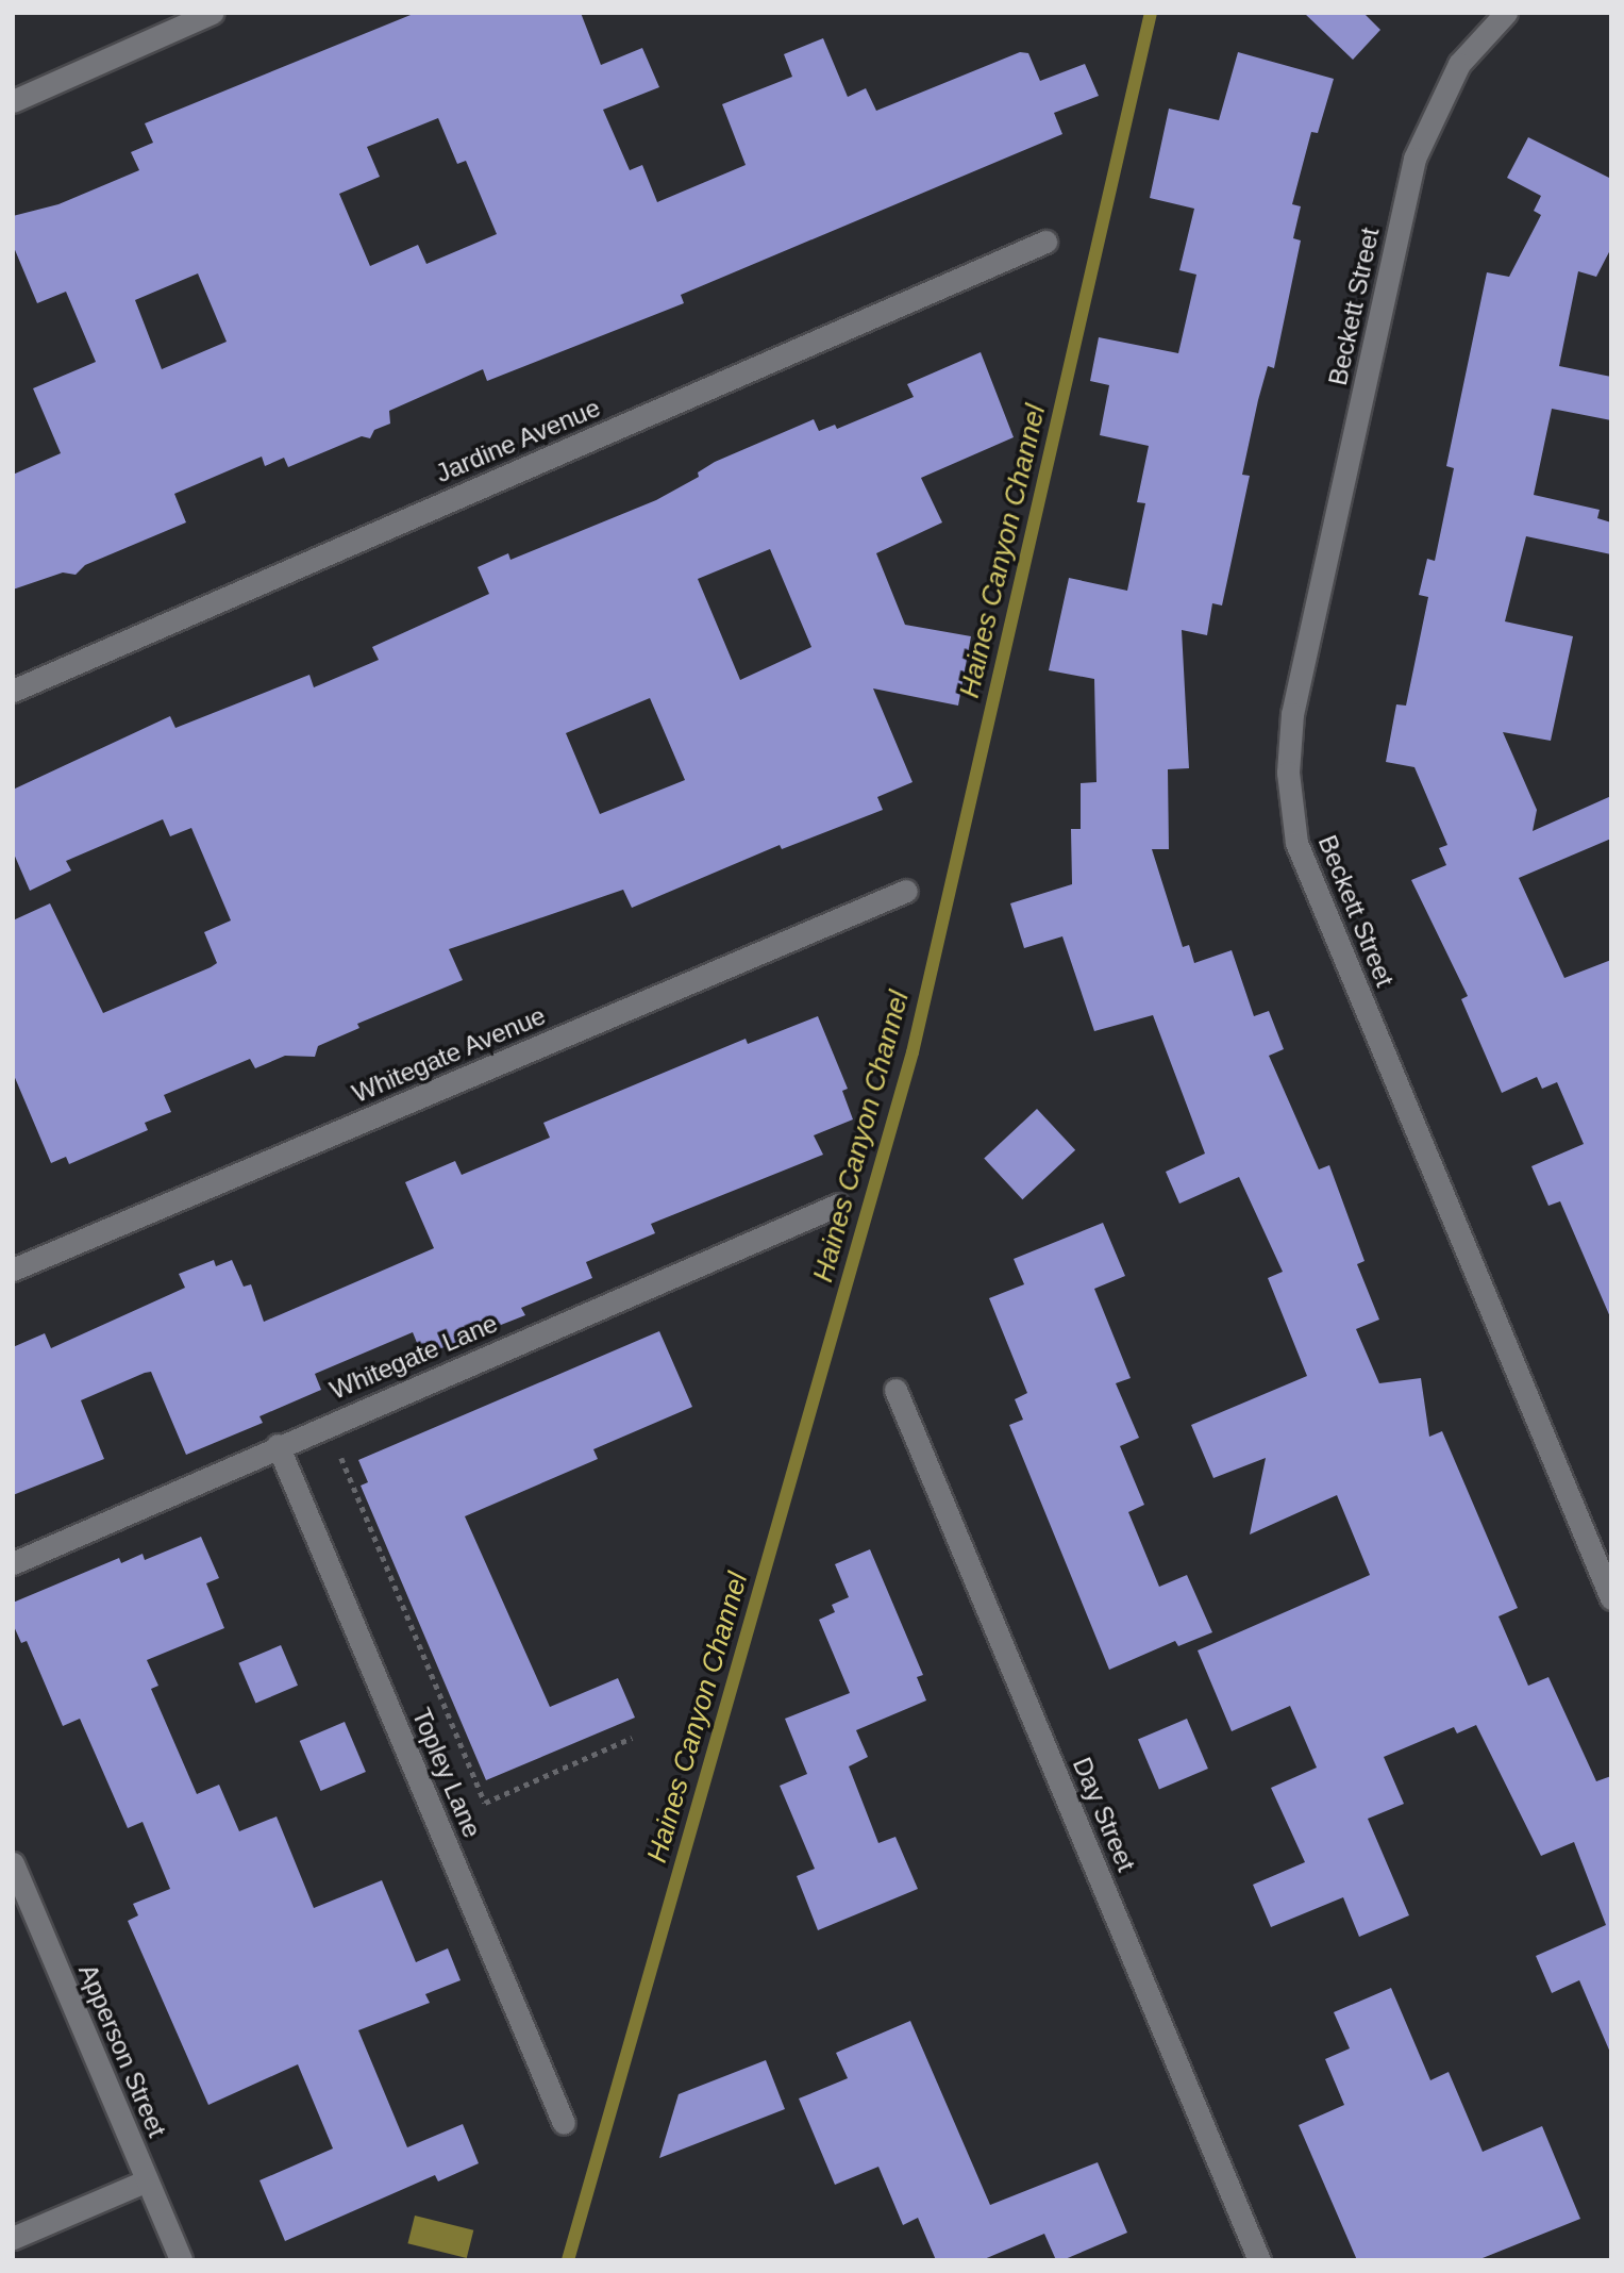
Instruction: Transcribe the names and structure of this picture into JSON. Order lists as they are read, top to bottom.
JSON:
{
  "streets": {
    "street": [
      "Beckett Street",
      "Jardine Avenue",
      "Whitegate Avenue",
      "Whitegate Lane",
      "Topley Lane",
      "Day Street",
      "Apperson Street"
    ]
  },
  "crossings": [
    ["Whitegate Lane", "Topley Lane"]
  ],
  "water": ["Haines Canyon Channel"]
}
